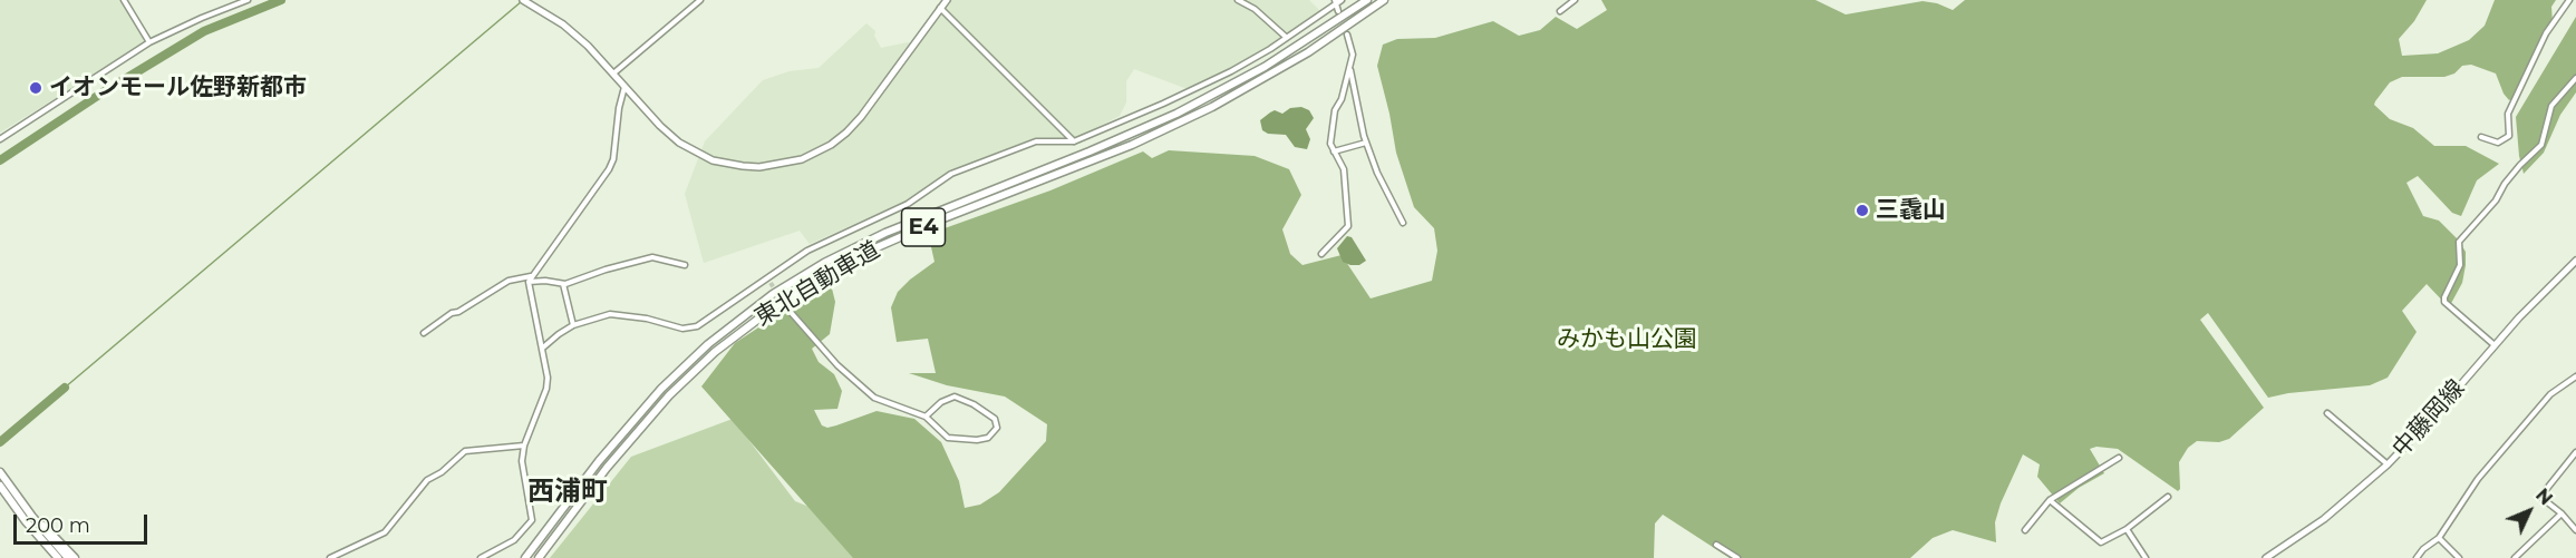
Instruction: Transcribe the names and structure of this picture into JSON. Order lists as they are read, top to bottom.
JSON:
{
  "streets": {
    "highway": ["E4", "東北自動車道"],
    "main road": ["中藤岡線"]
  },
  "districts": ["西浦町"],
  "parks": ["みかも山公園"],
  "places": ["イオンモール佐野新都市", "三毳山"],
  "scale_bar": "200 m",
  "north": "top right"
}
